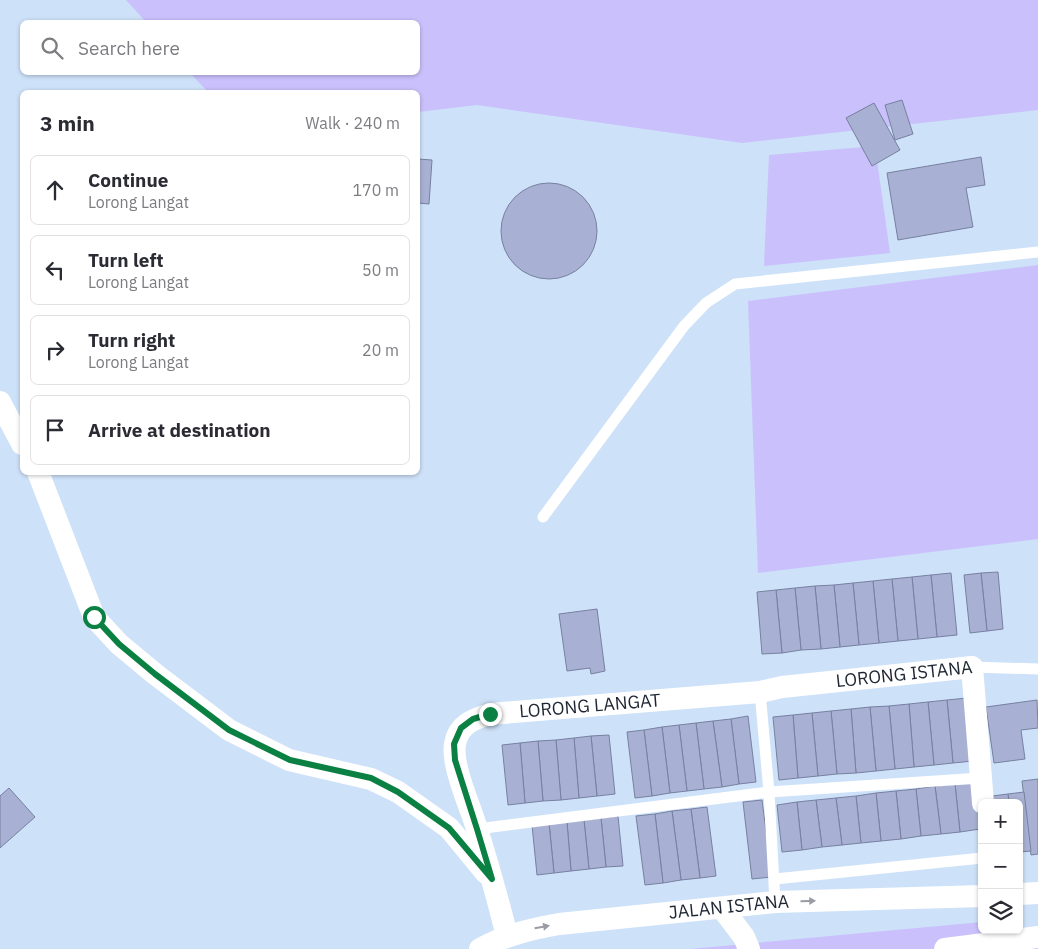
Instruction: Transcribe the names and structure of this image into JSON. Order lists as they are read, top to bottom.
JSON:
{
  "streets": {
    "street": ["LORONG ISTANA", "LORONG LANGAT", "JALAN ISTANA"]
  },
  "crossings": [
    ["LORONG ISTANA", "LORONG LANGAT"],
    ["LORONG LANGAT", "JALAN ISTANA"]
  ],
  "one_way": ["JALAN ISTANA"],
  "page": {
    "search": "Search here",
    "heading": ["3 min", "Walk · 240 m"],
    "list": [
      ["Continue", "Lorong Langat", "170 m"],
      ["Turn left", "Lorong Langat", "50 m"],
      ["Turn right", "Lorong Langat", "20 m"],
      "Arrive at destination"
    ],
    "map_buttons": ["+", "−"]
  }
}
